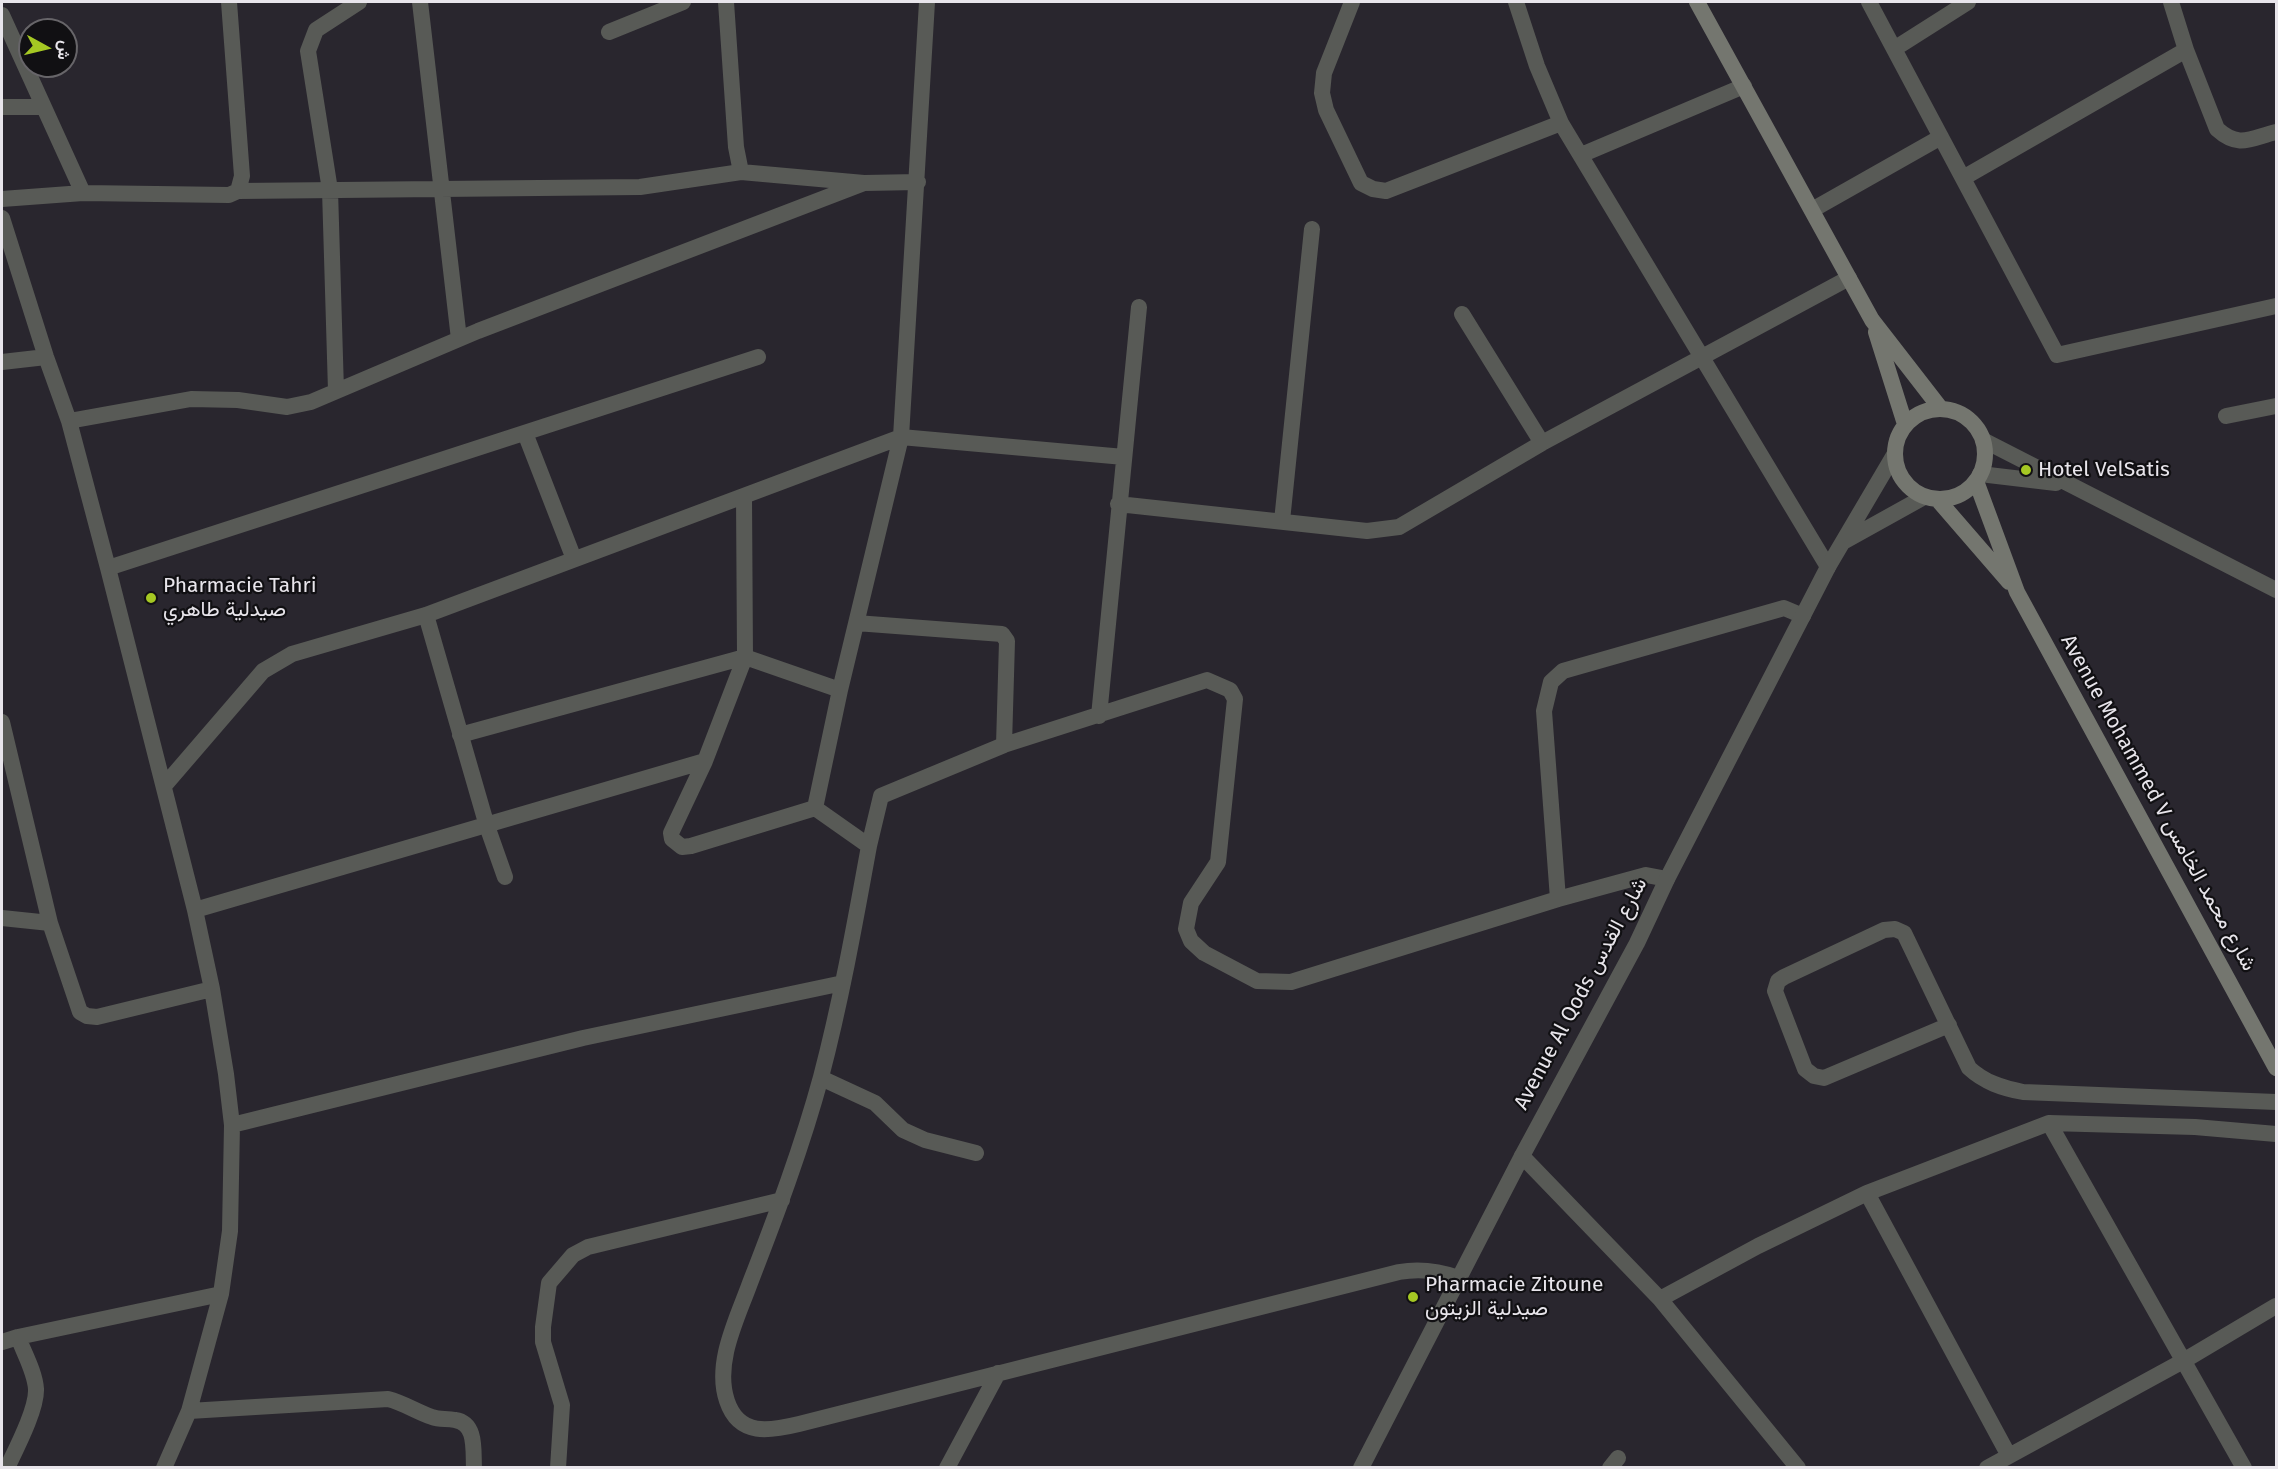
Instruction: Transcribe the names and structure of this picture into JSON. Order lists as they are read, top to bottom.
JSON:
{
  "streets": {
    "main road": ["Avenue Mohammed V شارع محمد الخامس"],
    "street": ["Avenue Al Qods شارع القدس"]
  },
  "crossings": [
    ["Avenue Mohammed V شارع محمد الخامس", "Avenue Al Qods شارع القدس"]
  ],
  "places": ["Hotel VelSatis", "Pharmacie Tahri صيدلية طاهري", "Pharmacie Zitoune صيدلية الزيتون"],
  "north": "right"
}
